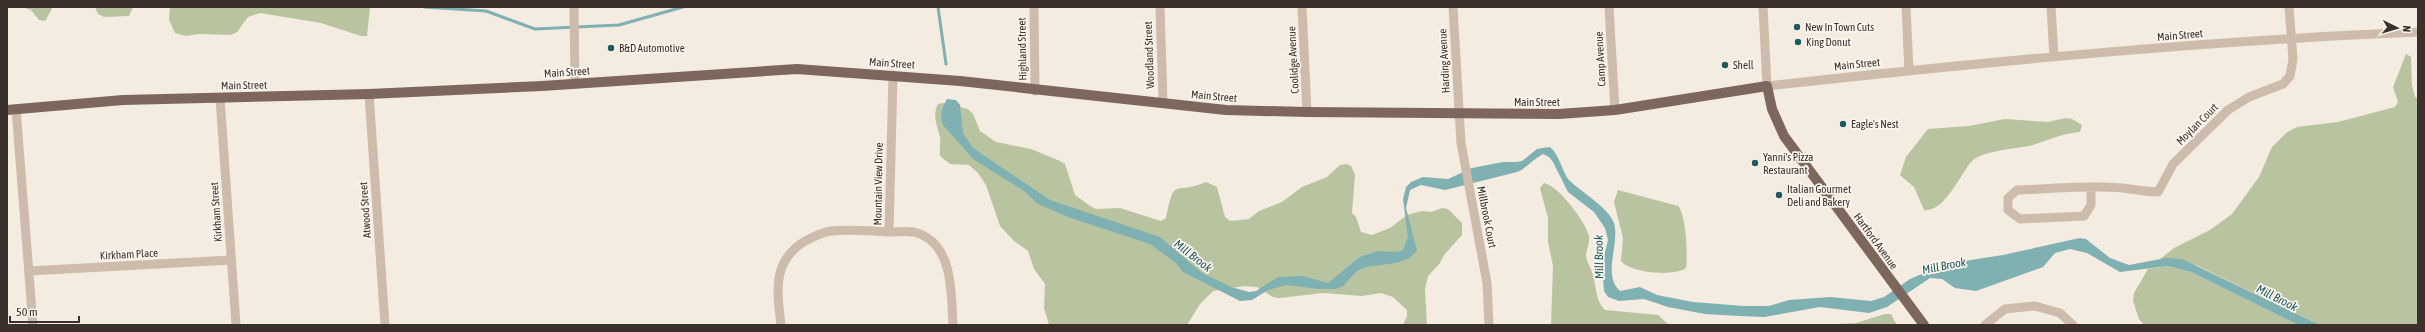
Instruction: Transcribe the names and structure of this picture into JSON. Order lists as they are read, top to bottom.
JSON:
{
  "streets": {
    "main road": ["Main Street", "Hartford Avenue"],
    "street": [
      "Highland Street",
      "Woodland Street",
      "Camp Avenue",
      "Coolidge Avenue",
      "Harding Avenue",
      "Moylan Court",
      "Mountain View Drive",
      "Atwood Street",
      "Kirkham Street",
      "Millbrook Court",
      "Kirkham Place"
    ]
  },
  "crossings": [
    ["Main Street", "Highland Street"],
    ["Main Street", "Woodland Street"],
    ["Main Street", "Camp Avenue"],
    ["Main Street", "Coolidge Avenue"],
    ["Main Street", "Harding Avenue"],
    ["Main Street", "Moylan Court"],
    ["Main Street", "Mountain View Drive"],
    ["Main Street", "Atwood Street"],
    ["Main Street", "Kirkham Street"],
    ["Main Street", "Millbrook Court"],
    ["Main Street", "Hartford Avenue"],
    ["Harding Avenue", "Millbrook Court"],
    ["Kirkham Street", "Kirkham Place"]
  ],
  "water": ["Mill Brook"],
  "places": [
    "New In Town Cuts",
    "King Donut",
    "B&D Automotive",
    "Shell",
    "Eagle's Nest",
    "Yanni's Pizza Restaurant",
    "Italian Gourmet Deli and Bakery"
  ],
  "scale_bar": "50 m",
  "north": "right"
}
